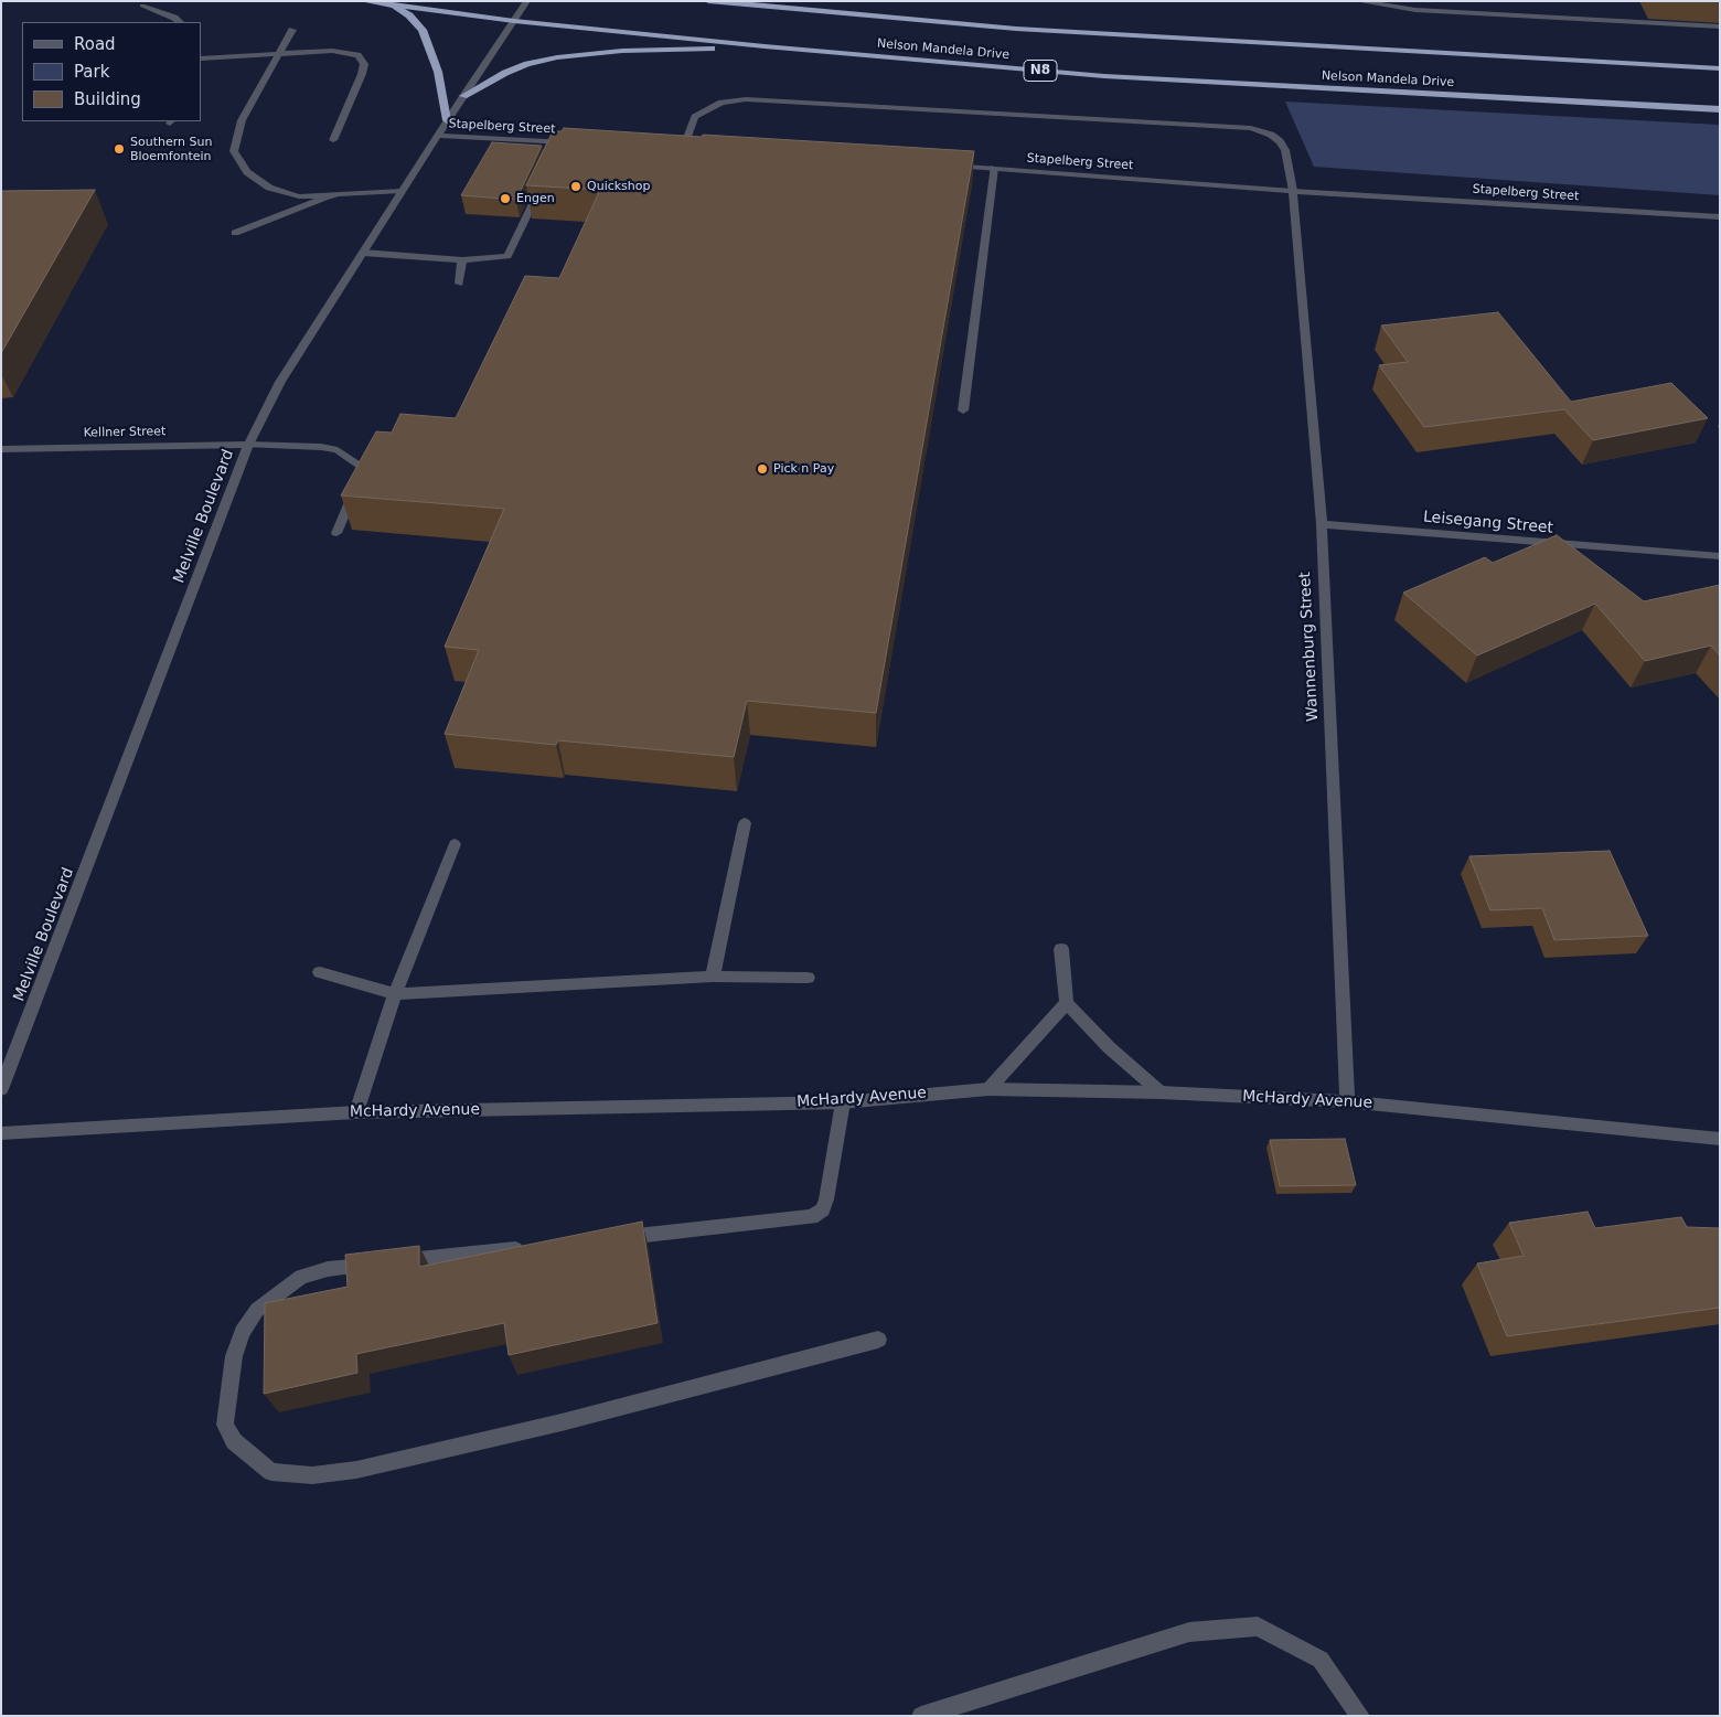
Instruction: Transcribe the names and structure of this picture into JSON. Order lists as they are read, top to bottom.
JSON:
{
  "streets": {
    "highway": ["Nelson Mandela Drive", "N8"],
    "street": [
      "Stapelberg Street",
      "Kellner Street",
      "Melville Boulevard",
      "Leisegang Street",
      "Wannenburg Street",
      "McHardy Avenue"
    ]
  },
  "crossings": [
    ["Nelson Mandela Drive", "Melville Boulevard"],
    ["Stapelberg Street", "Melville Boulevard"],
    ["Stapelberg Street", "Wannenburg Street"],
    ["Kellner Street", "Melville Boulevard"],
    ["Leisegang Street", "Wannenburg Street"],
    ["Wannenburg Street", "McHardy Avenue"]
  ],
  "places": [
    "Southern Sun Bloemfontein",
    "Quickshop",
    "Engen",
    "Pick n Pay"
  ],
  "legend": ["Road", "Park", "Building"]
}
